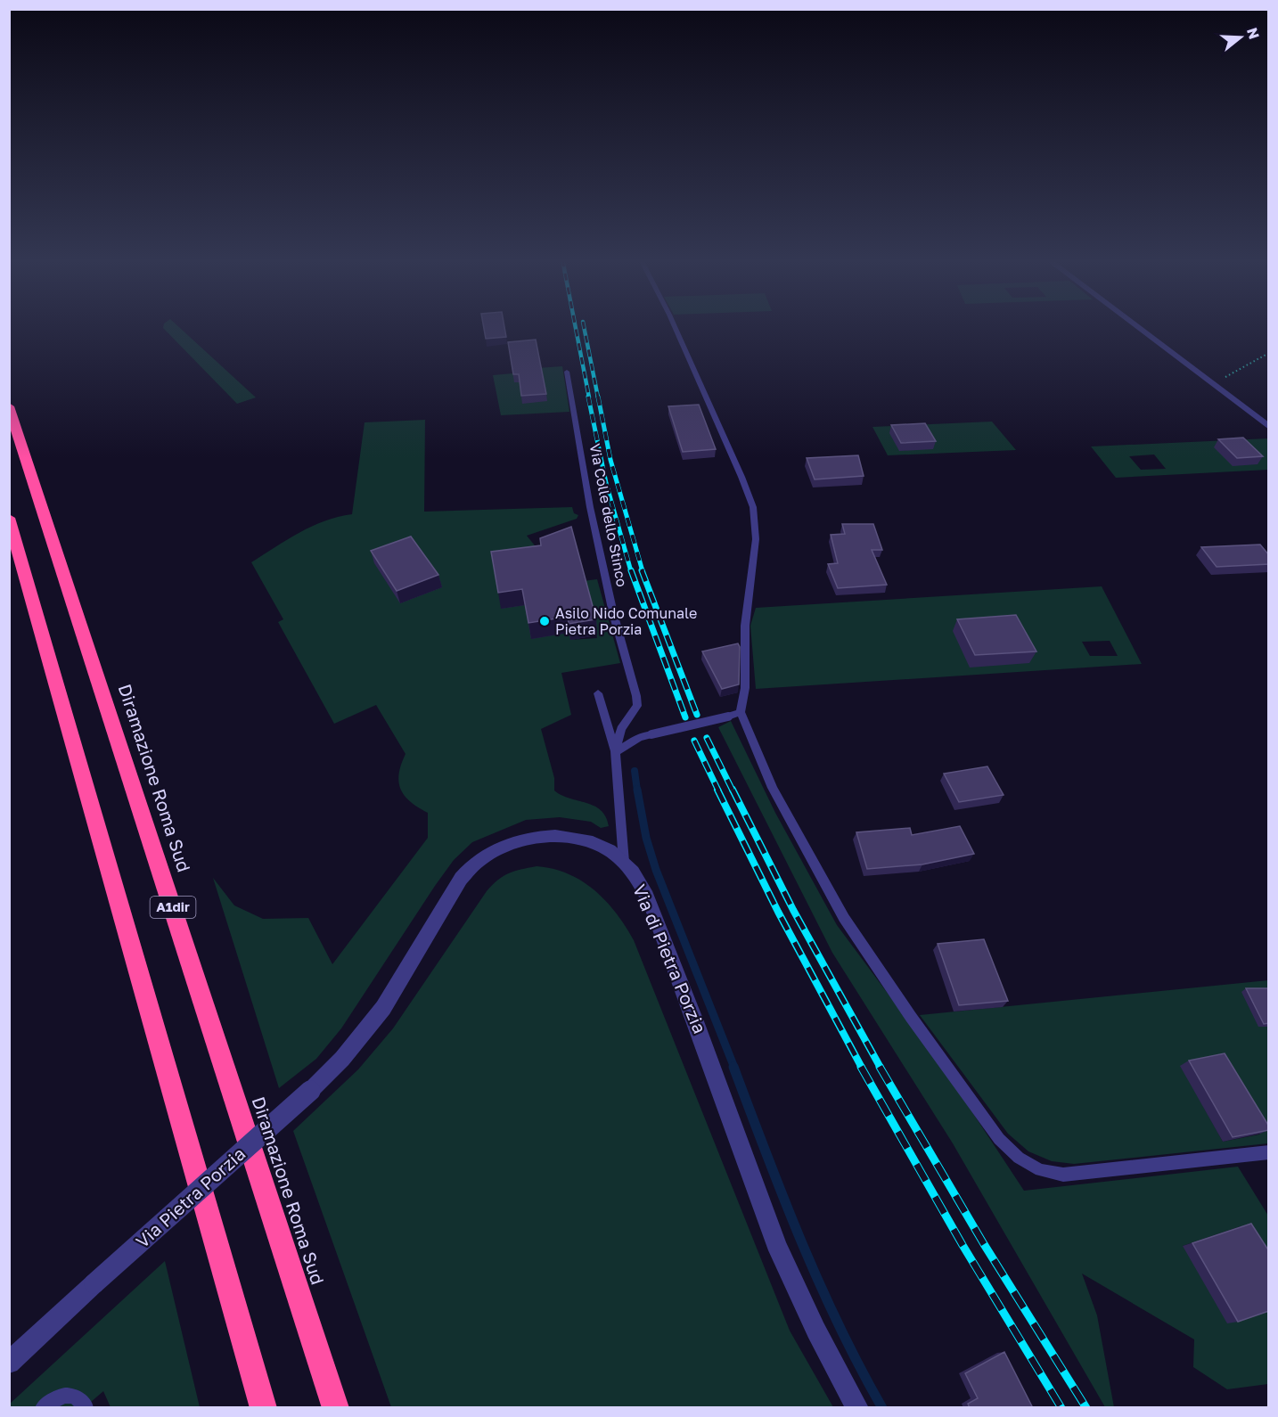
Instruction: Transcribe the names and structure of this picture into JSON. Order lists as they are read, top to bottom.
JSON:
{
  "streets": {
    "highway": ["Diramazione Roma Sud", "A1dir"],
    "street": ["Via di Pietra Porzia", "Via Pietra Porzia"],
    "lane": ["Via Colle dello Stinco"]
  },
  "crossings": [
    ["Via Colle dello Stinco", "Via di Pietra Porzia"],
    ["Via di Pietra Porzia", "Via Pietra Porzia"]
  ],
  "places": ["Asilo Nido Comunale Pietra Porzia"],
  "north": "right"
}
